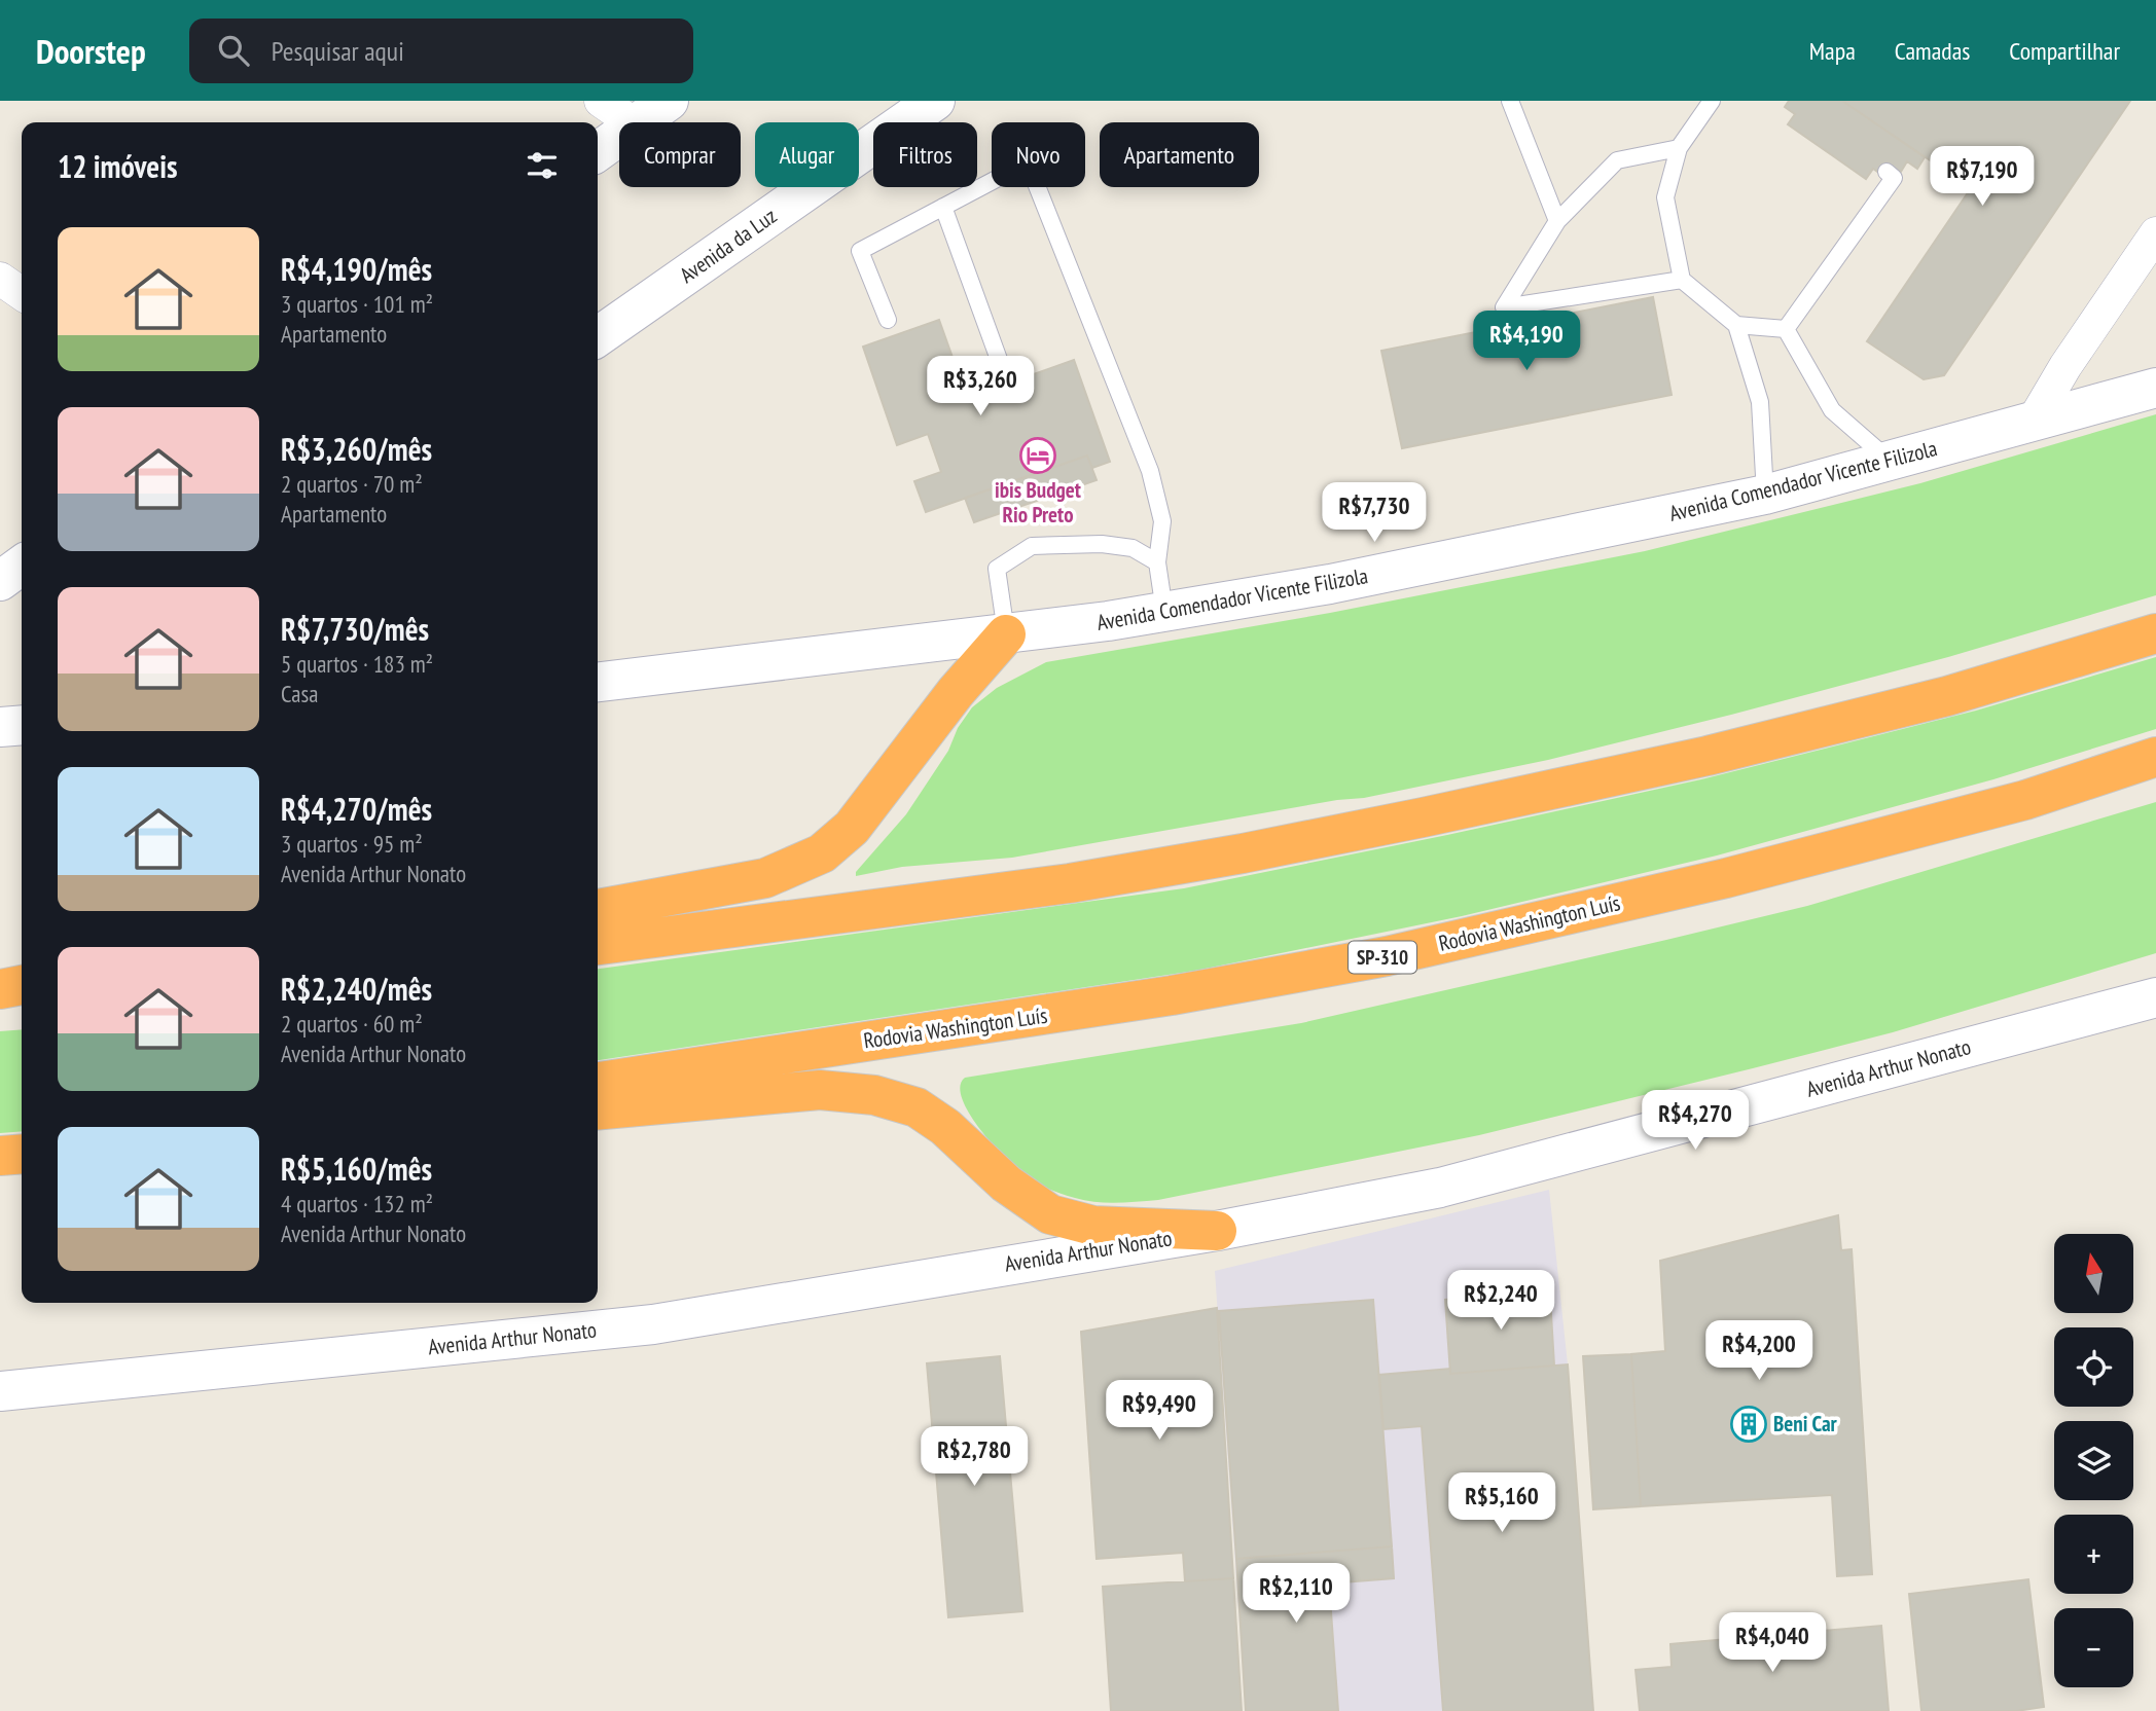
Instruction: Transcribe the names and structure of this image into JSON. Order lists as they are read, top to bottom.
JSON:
{
  "streets": {
    "highway": ["Rodovia Washington Luís", "SP-310"],
    "main road": ["Avenida da Luz", "Avenida Comendador Vicente Filizola", "Avenida Arthur Nonato"]
  },
  "places": {
    "hotel": ["ibis Budget Rio Preto"],
    "building": ["Beni Car"]
  },
  "north": "top",
  "page": {
    "header": "Doorstep",
    "search": "Pesquisar aqui",
    "nav": ["Mapa", "Camadas", "Compartilhar"],
    "chip": [
      "Comprar",
      "Alugar",
      "Filtros",
      "Novo",
      "Apartamento"
    ],
    "heading": "12 imóveis",
    "price": [
      "R$7,190",
      "R$4,190",
      "R$3,260",
      "R$7,730",
      "R$4,270",
      "R$2,240",
      "R$4,200",
      "R$9,490",
      "R$2,780",
      "R$5,160",
      "R$2,110",
      "R$4,040"
    ],
    "list": [
      {
        "name": "R$4,190/mês",
        "note": "3 quartos · 101 m² · Apartamento"
      },
      {
        "name": "R$3,260/mês",
        "note": "2 quartos · 70 m² · Apartamento"
      },
      {
        "name": "R$7,730/mês",
        "note": "5 quartos · 183 m² · Casa"
      },
      {
        "name": "R$4,270/mês",
        "note": "3 quartos · 95 m² · Avenida Arthur Nonato"
      },
      {
        "name": "R$2,240/mês",
        "note": "2 quartos · 60 m² · Avenida Arthur Nonato"
      },
      {
        "name": "R$5,160/mês",
        "note": "4 quartos · 132 m² · Avenida Arthur Nonato"
      }
    ],
    "map_buttons": ["+", "−"]
  }
}
